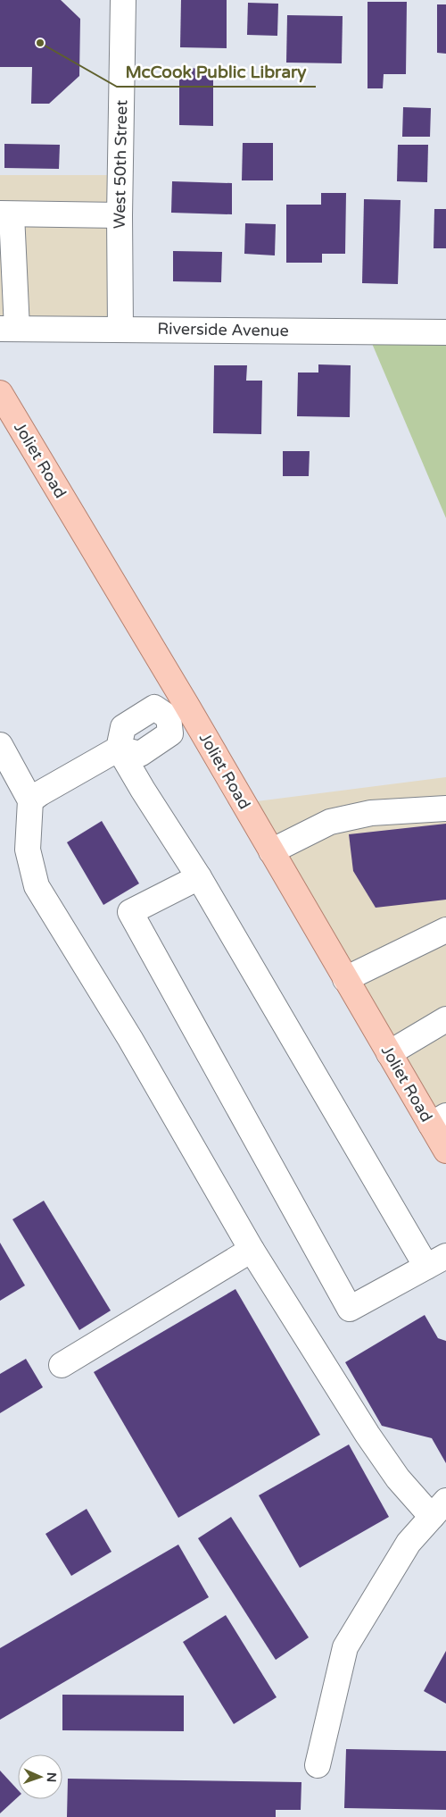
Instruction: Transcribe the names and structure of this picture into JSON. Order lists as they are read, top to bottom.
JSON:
{
  "streets": {
    "main road": ["Joliet Road"],
    "street": ["West 50th Street", "Riverside Avenue"]
  },
  "crossings": [
    ["West 50th Street", "Riverside Avenue"]
  ],
  "places": ["McCook Public Library"],
  "north": "right"
}
